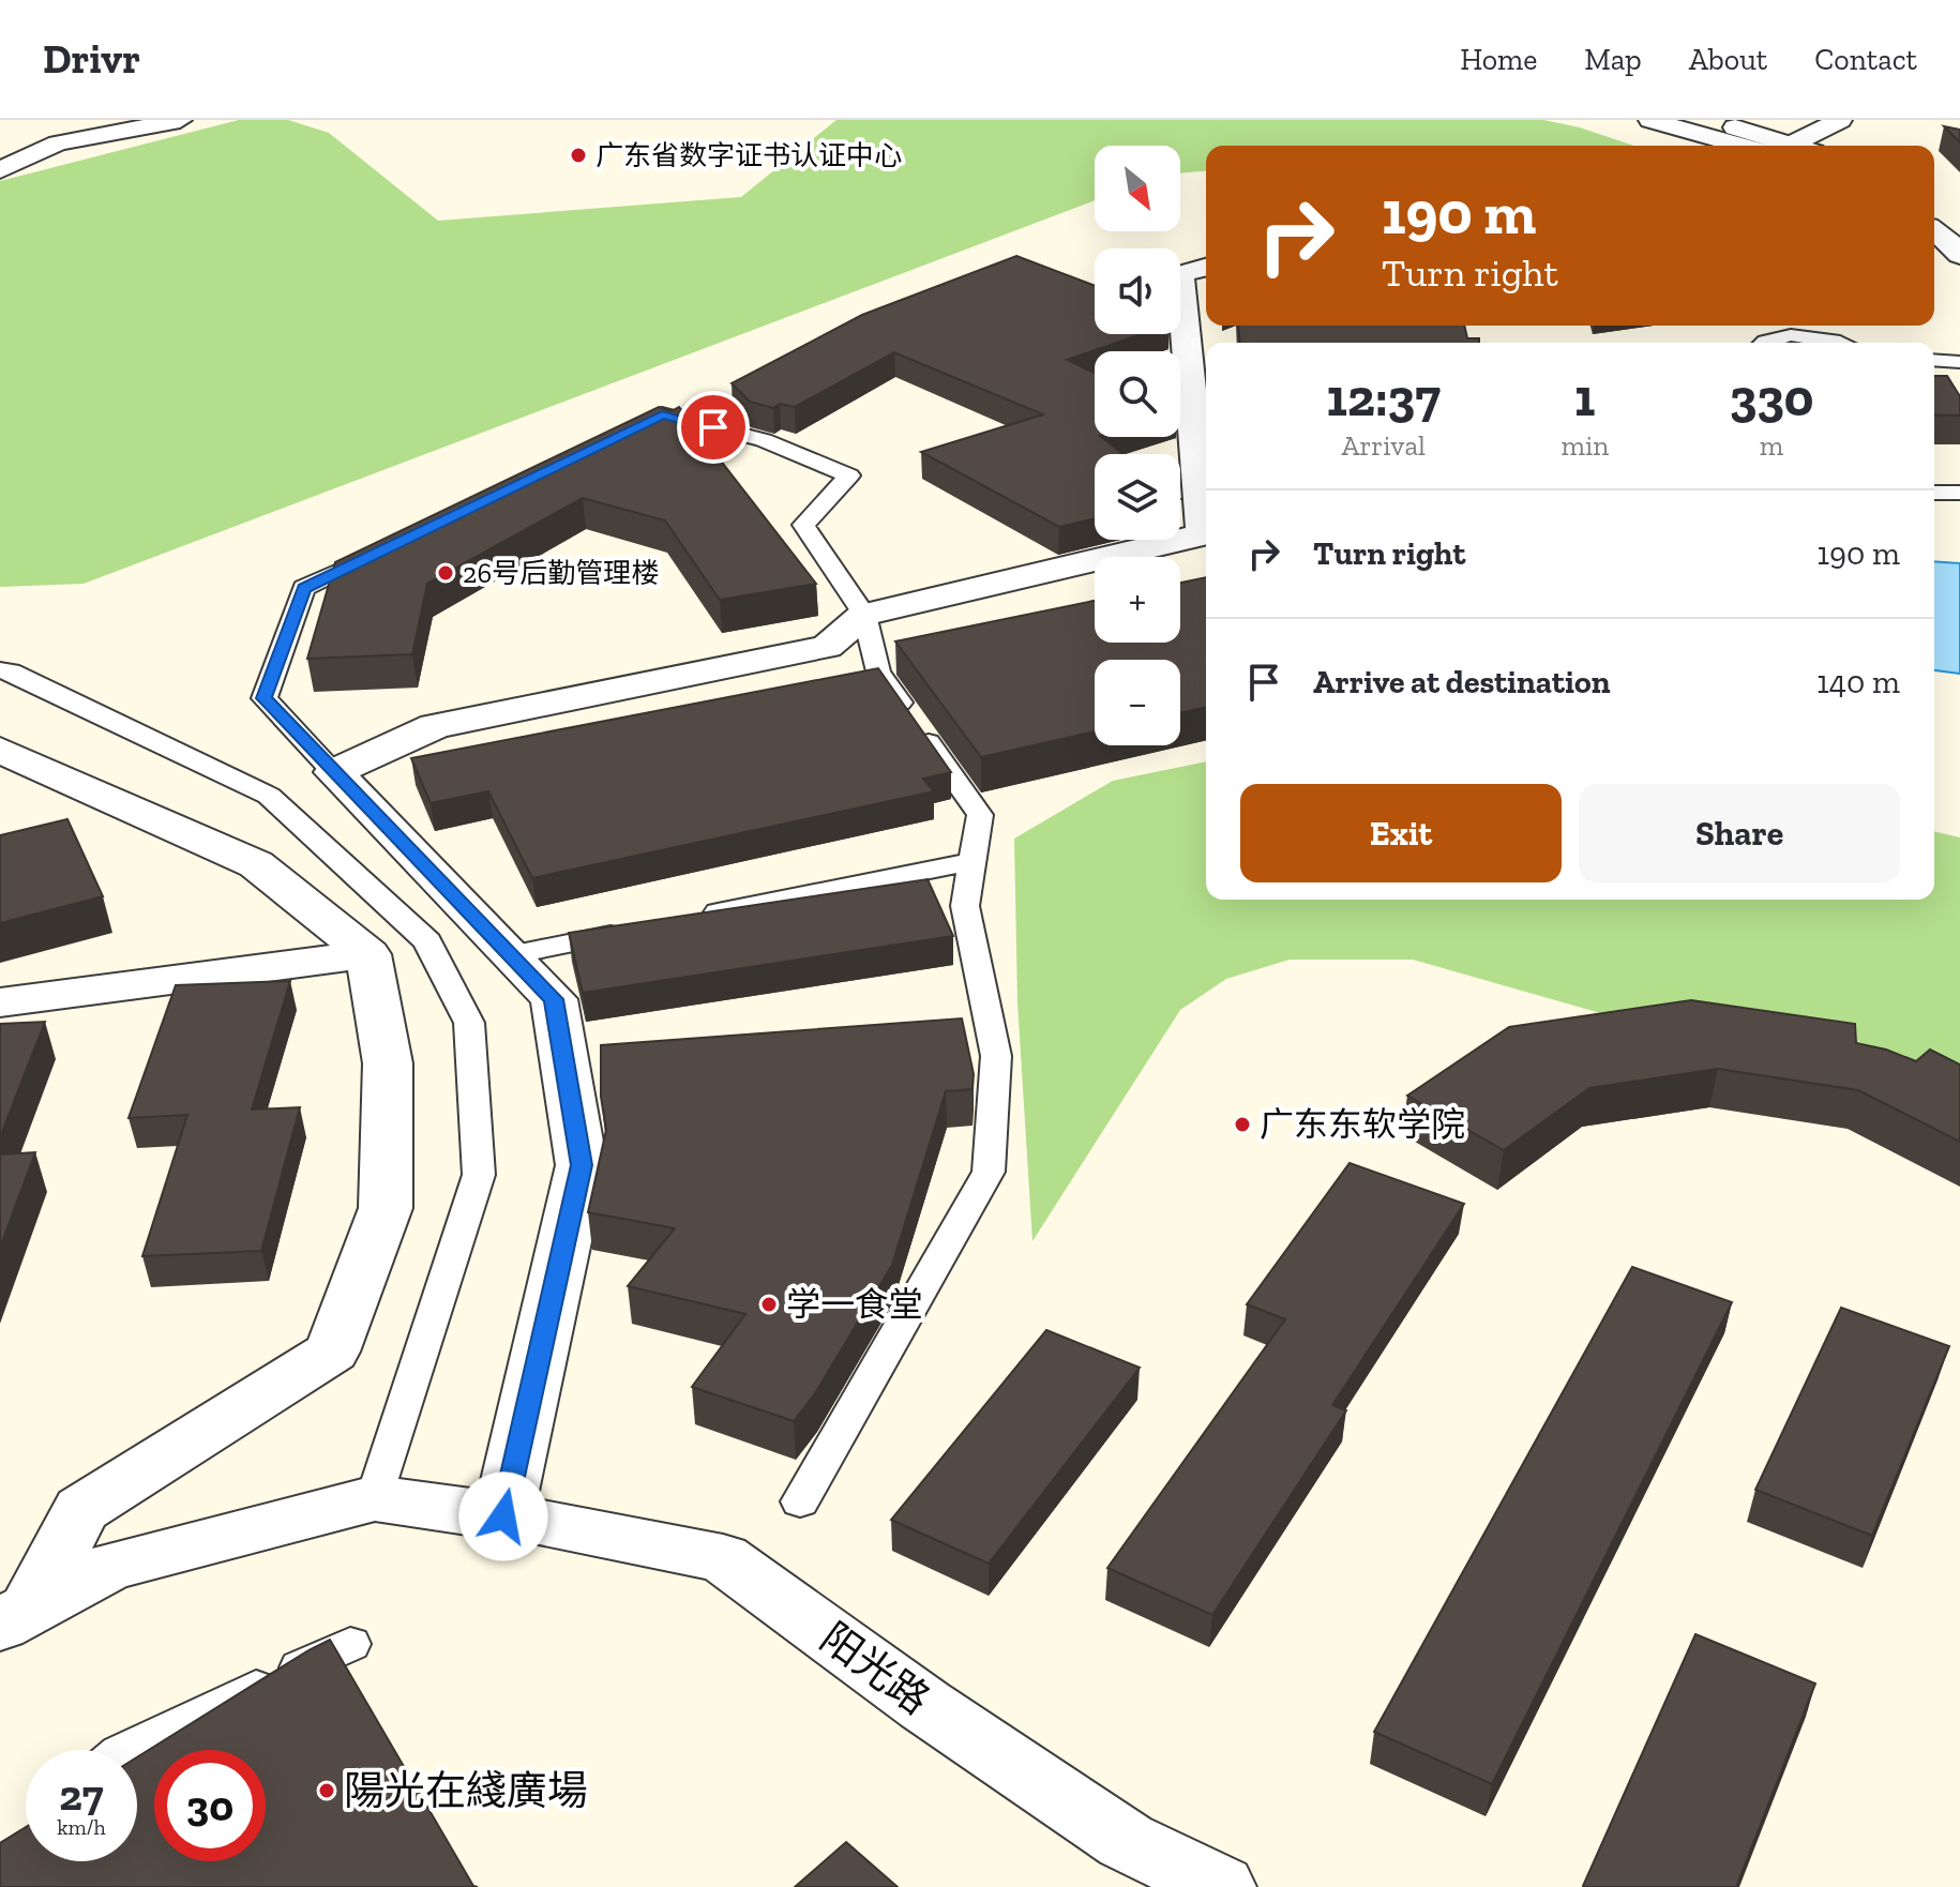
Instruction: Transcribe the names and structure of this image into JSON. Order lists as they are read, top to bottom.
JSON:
{
  "streets": {
    "street": ["阳光路"]
  },
  "places": [
    "广东省数字证书认证中心",
    "26号后勤管理楼",
    "广东东软学院",
    "学一食堂",
    "陽光在綫廣場"
  ],
  "north": "bottom right",
  "page": {
    "header": "Drivr",
    "nav": [
      "Home",
      "Map",
      "About",
      "Contact"
    ],
    "map_buttons": ["+", "−"],
    "turn": ["190 m", "Turn right"],
    "eta": [
      "12:37",
      "Arrival",
      "1",
      "min",
      "330",
      "m"
    ],
    "list": [
      {
        "name": "Turn right",
        "value": "190 m"
      },
      {
        "name": "Arrive at destination",
        "value": "140 m"
      }
    ],
    "buttons": ["Exit", "Share"],
    "speed": "27 km/h",
    "limit": "30"
  }
}
